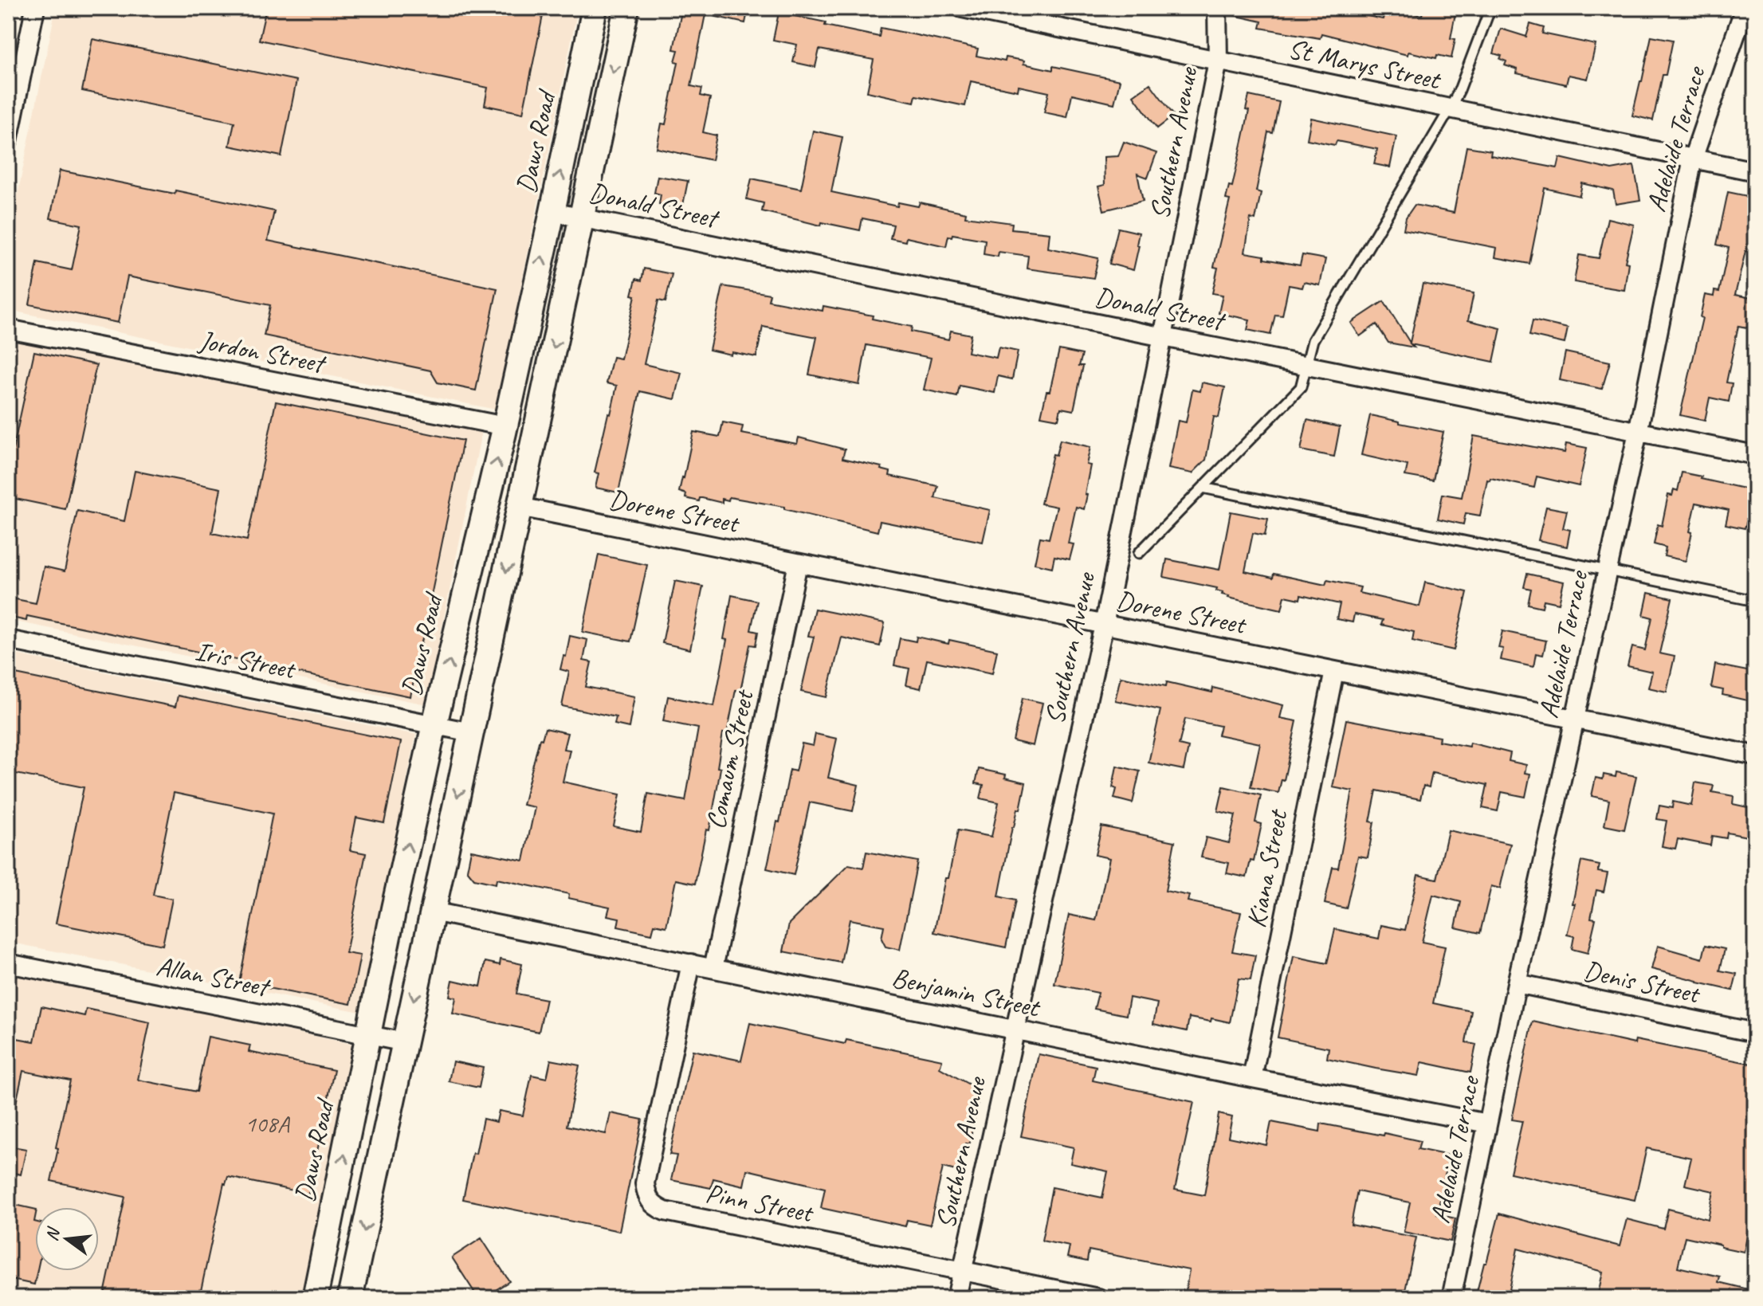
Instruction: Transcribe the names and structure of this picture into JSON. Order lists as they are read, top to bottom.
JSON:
{
  "streets": {
    "main road": ["Daws Road"],
    "street": [
      "St Marys Street",
      "Adelaide Terrace",
      "Southern Avenue",
      "Donald Street",
      "Jordon Street",
      "Dorene Street",
      "Iris Street",
      "Comaum Street",
      "Kiana Street",
      "Allan Street",
      "Denis Street",
      "Benjamin Street",
      "Pinn Street"
    ]
  },
  "crossings": [
    ["St Marys Street", "Adelaide Terrace"],
    ["St Marys Street", "Southern Avenue"],
    ["Adelaide Terrace", "Donald Street"],
    ["Adelaide Terrace", "Dorene Street"],
    ["Adelaide Terrace", "Denis Street"],
    ["Adelaide Terrace", "Benjamin Street"],
    ["Daws Road", "Donald Street"],
    ["Daws Road", "Jordon Street"],
    ["Daws Road", "Iris Street"],
    ["Daws Road", "Allan Street"],
    ["Southern Avenue", "Donald Street"],
    ["Southern Avenue", "Dorene Street"],
    ["Southern Avenue", "Benjamin Street"],
    ["Southern Avenue", "Pinn Street"],
    ["Dorene Street", "Comaum Street"],
    ["Dorene Street", "Kiana Street"],
    ["Comaum Street", "Benjamin Street"],
    ["Kiana Street", "Benjamin Street"],
    ["Benjamin Street", "Pinn Street"]
  ],
  "house_numbers": ["108A"],
  "north": "left"
}
